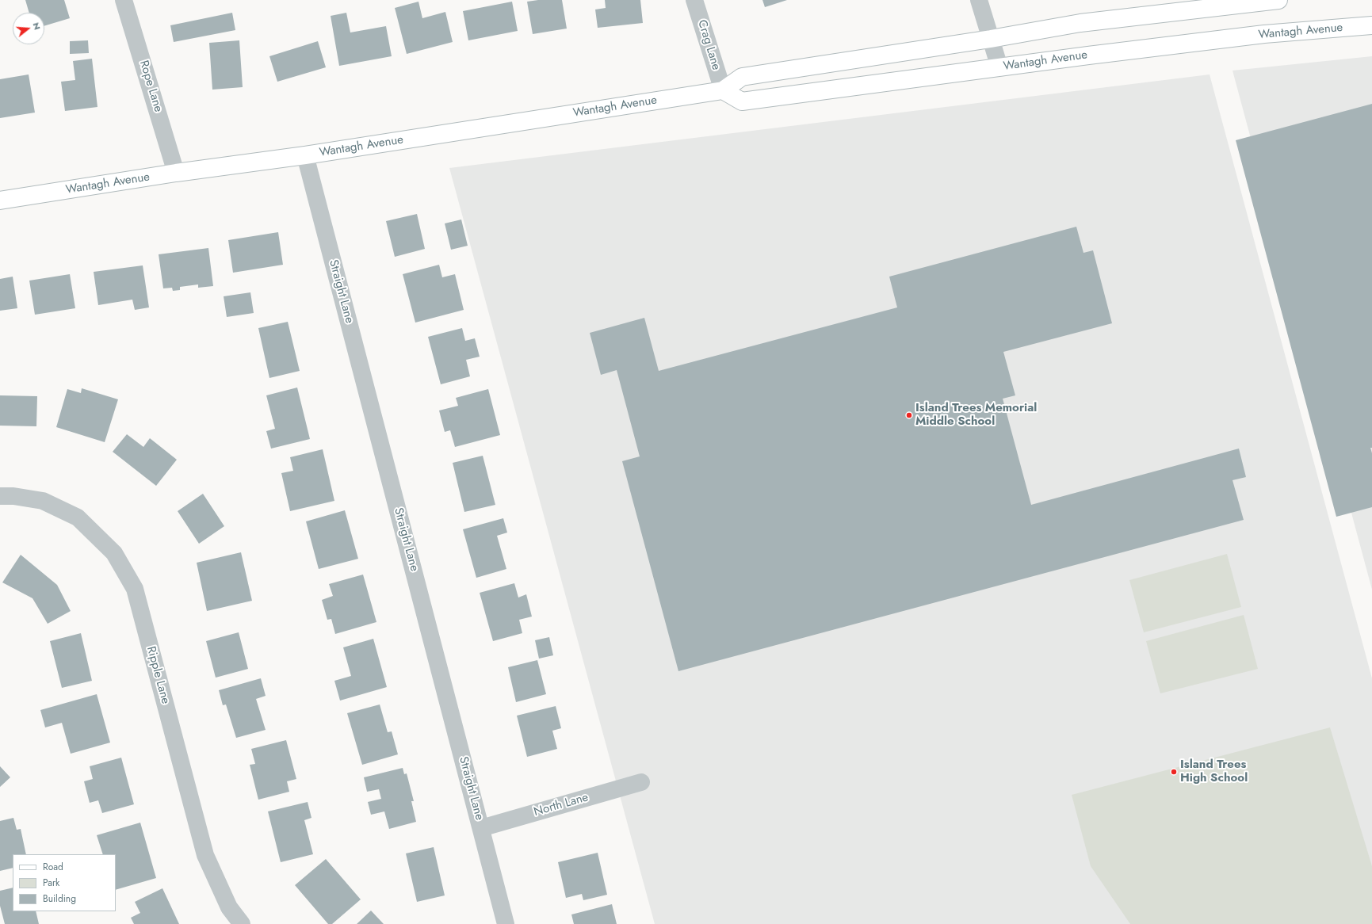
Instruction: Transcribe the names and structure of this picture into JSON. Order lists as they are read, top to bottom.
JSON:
{
  "streets": {
    "main road": ["Wantagh Avenue"],
    "street": [
      "Crag Lane",
      "Rope Lane",
      "Straight Lane",
      "Ripple Lane",
      "North Lane"
    ]
  },
  "crossings": [
    ["Wantagh Avenue", "Crag Lane"],
    ["Wantagh Avenue", "Rope Lane"],
    ["Wantagh Avenue", "Straight Lane"],
    ["Straight Lane", "North Lane"]
  ],
  "places": ["Island Trees Memorial Middle School", "Island Trees High School"],
  "legend": ["Road", "Park", "Building"],
  "north": "right"
}
